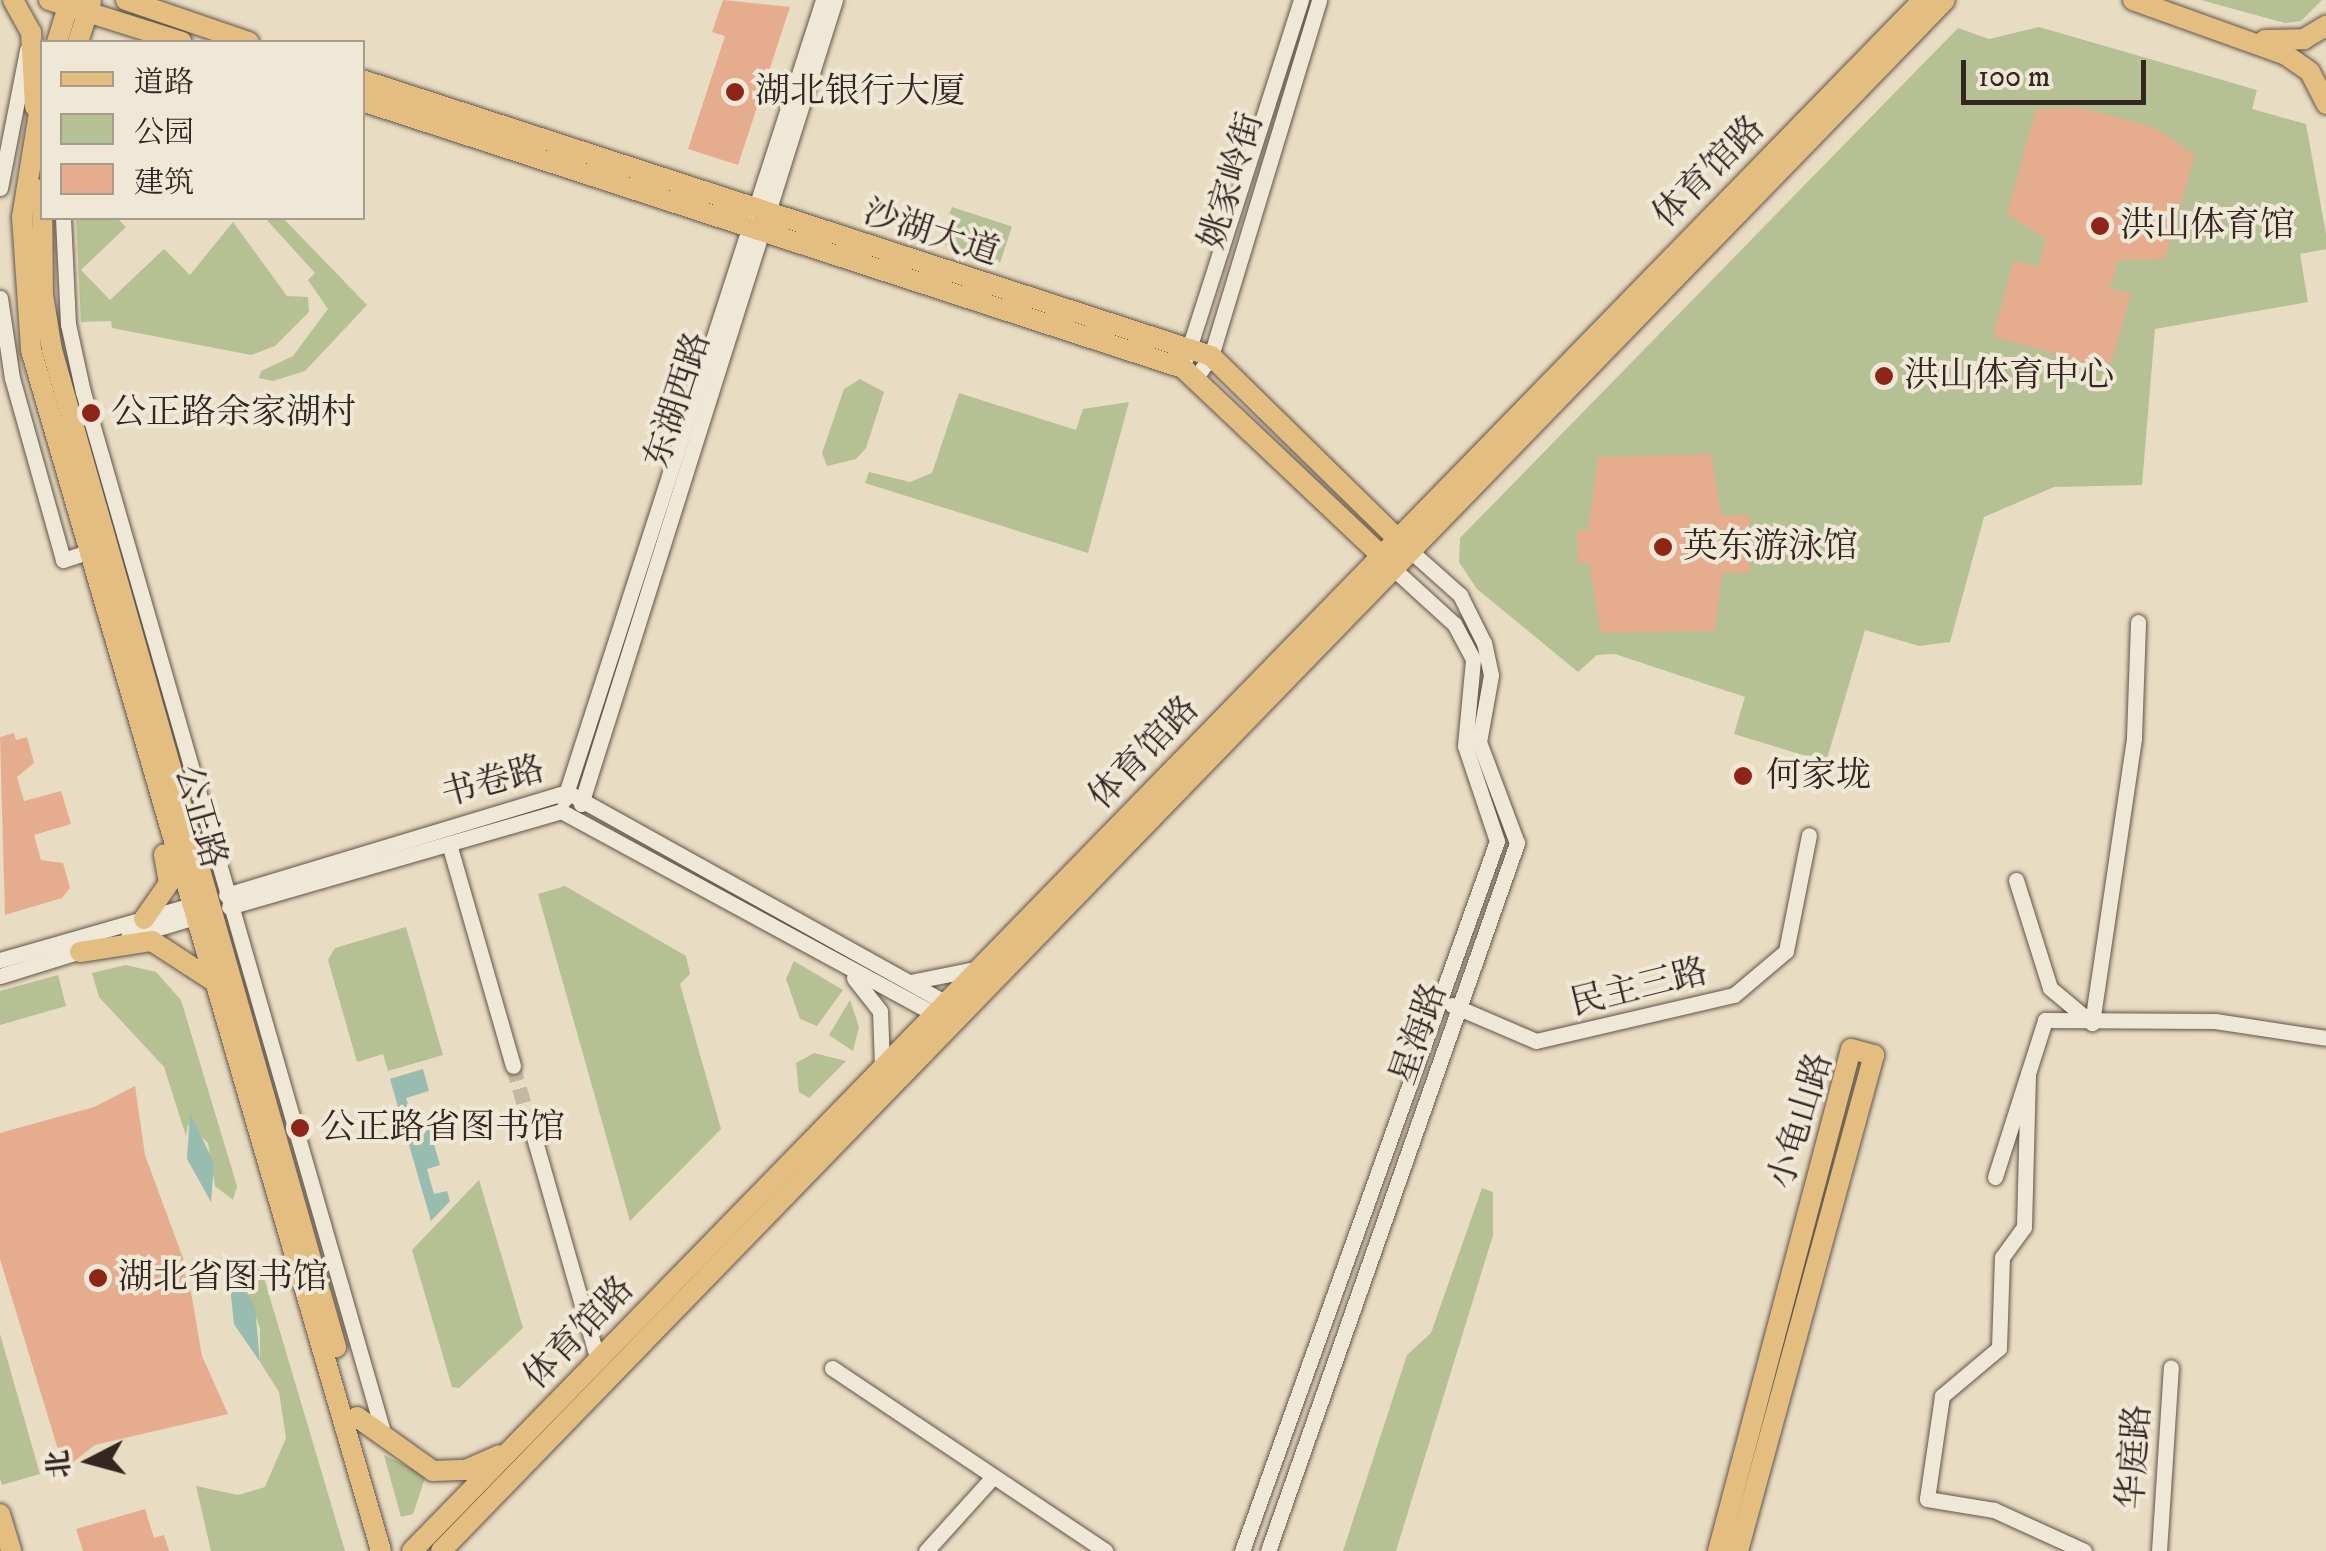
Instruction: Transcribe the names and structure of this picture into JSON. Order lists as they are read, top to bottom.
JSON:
{
  "streets": {
    "main road": [
      "体育馆路",
      "沙湖大道",
      "公正路",
      "小龟山路"
    ],
    "street": [
      "姚家岭街",
      "东湖西路",
      "书卷路",
      "民主三路",
      "星海路",
      "华庭路"
    ]
  },
  "crossings": [
    ["体育馆路", "沙湖大道"],
    ["体育馆路", "书卷路"],
    ["体育馆路", "星海路"],
    ["姚家岭街", "沙湖大道"],
    ["沙湖大道", "东湖西路"],
    ["沙湖大道", "星海路"],
    ["东湖西路", "书卷路"],
    ["书卷路", "公正路"],
    ["民主三路", "星海路"]
  ],
  "places": [
    "湖北银行大厦",
    "洪山体育馆",
    "洪山体育中心",
    "公正路余家湖村",
    "英东游泳馆",
    "何家垅",
    "公正路省图书馆",
    "湖北省图书馆"
  ],
  "legend": ["道路", "公园", "建筑"],
  "scale_bar": "100 m",
  "north": "left"
}
